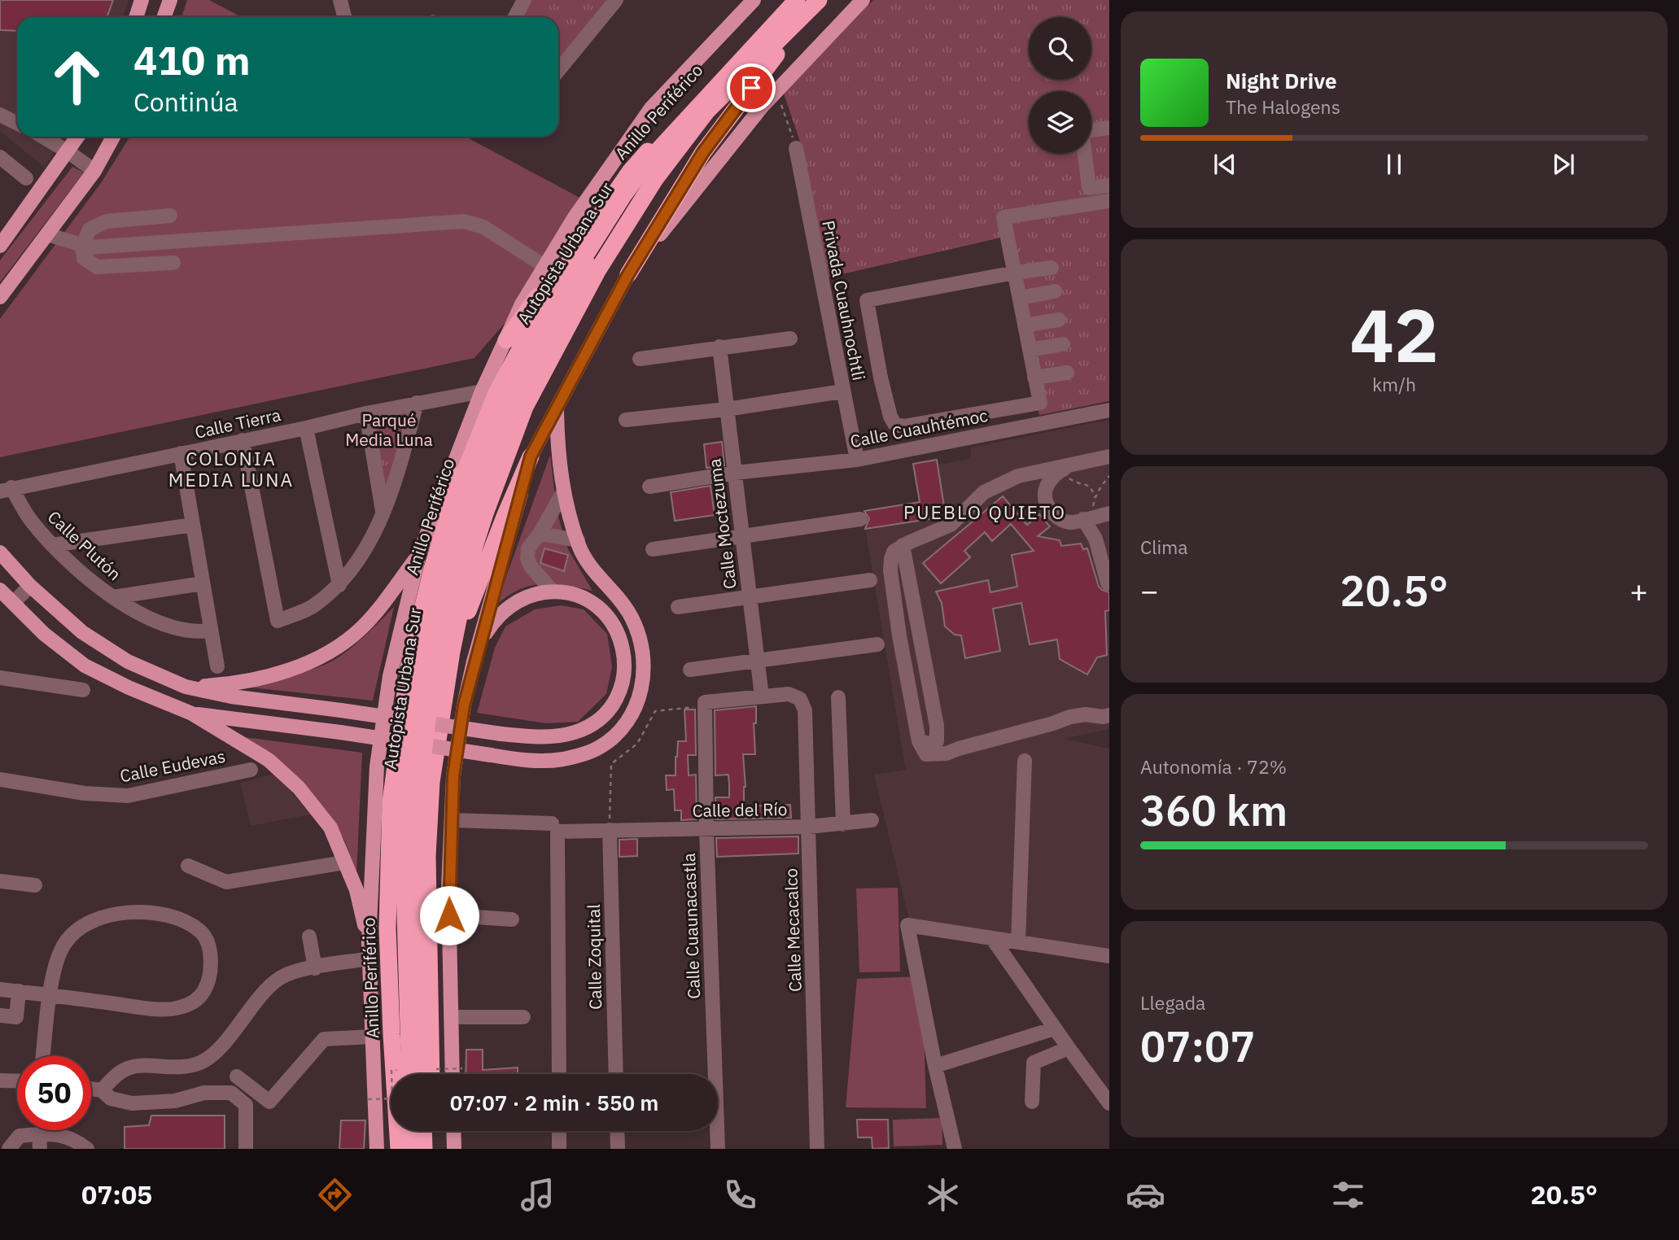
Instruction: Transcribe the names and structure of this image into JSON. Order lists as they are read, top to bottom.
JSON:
{
  "streets": {
    "highway": ["Anillo Periférico", "Autopista Urbana Sur"],
    "street": [
      "Privada Cuauhnochtli",
      "Calle Tierra",
      "Calle Cuauhtémoc",
      "Calle Moctezuma",
      "Calle Plutón",
      "Calle Eudevas",
      "Calle del Río",
      "Calle Cuaunacastla",
      "Calle Mecacalco",
      "Calle Zoquital"
    ]
  },
  "crossings": [
    ["Privada Cuauhnochtli", "Calle Cuauhtémoc"],
    ["Calle Tierra", "Calle Plutón"],
    ["Calle Cuauhtémoc", "Calle Moctezuma"],
    ["Calle Moctezuma", "Calle Mecacalco"],
    ["Calle del Río", "Calle Cuaunacastla"],
    ["Calle del Río", "Calle Mecacalco"],
    ["Calle del Río", "Calle Zoquital"]
  ],
  "districts": ["COLONIA MEDIA LUNA", "PUEBLO QUIETO"],
  "parks": ["Parqué Media Luna"],
  "page": {
    "turn": ["410 m", "Continúa"],
    "song": ["Night Drive", "The Halogens"],
    "tile": [
      ["42", "km/h"],
      "Clima",
      ["Autonomía · 72%", "360 km"],
      ["Llegada", "07:07"]
    ],
    "heat": ["−", "20.5°", "+"],
    "limit": "50",
    "trip": "07:07 · 2 min · 550 m",
    "tabs": ["07:05", "20.5°"]
  }
}
